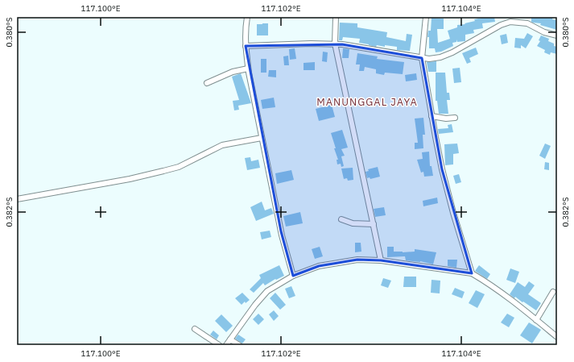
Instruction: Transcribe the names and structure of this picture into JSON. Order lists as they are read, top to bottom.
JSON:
{
  "districts": ["MANUNGGAL JAYA"],
  "coordinates": [
    "117.100°E",
    "117.102°E",
    "117.104°E",
    "0.380°S",
    "0.382°S"
  ]
}
